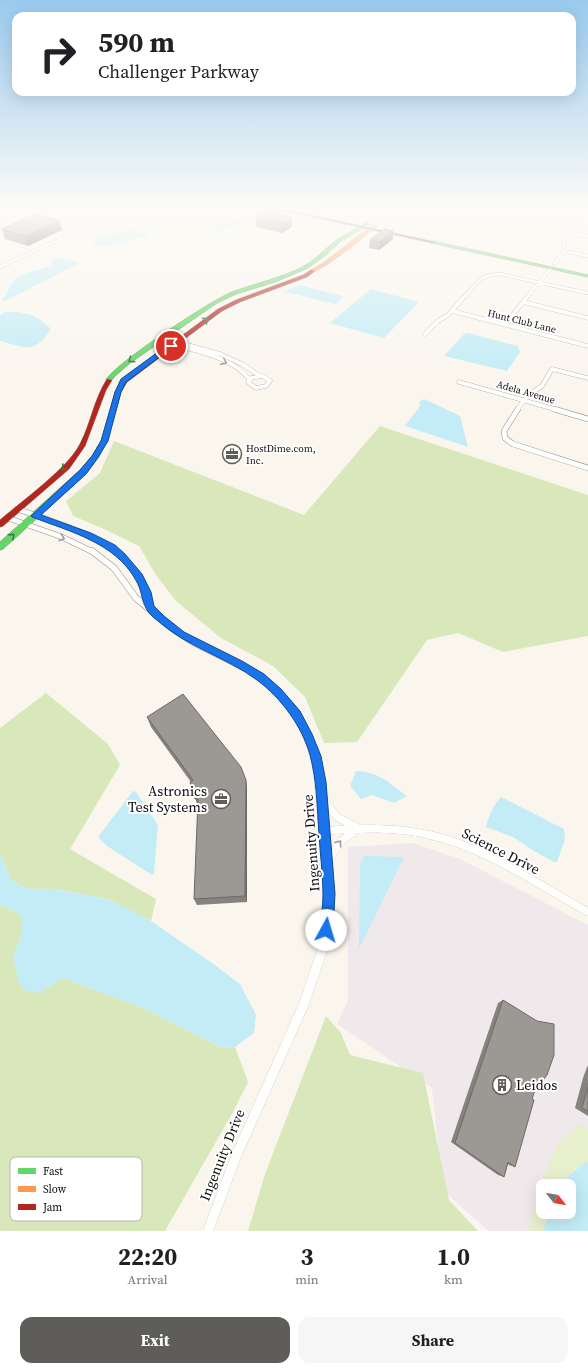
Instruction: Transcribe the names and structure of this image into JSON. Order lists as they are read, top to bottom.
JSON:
{
  "streets": {
    "street": [
      "Hunt Club Lane",
      "Adela Avenue",
      "Ingenuity Drive",
      "Science Drive"
    ]
  },
  "crossings": [
    ["Ingenuity Drive", "Science Drive"]
  ],
  "places": {
    "office": ["HostDime.com, Inc.", "Astronics Test Systems"],
    "building": ["Leidos"]
  },
  "legend": ["Fast", "Slow", "Jam"],
  "north": "bottom right",
  "page": {
    "turn": ["590 m", "Challenger Parkway"],
    "eta": [
      "22:20",
      "Arrival",
      "3",
      "min",
      "1.0",
      "km"
    ],
    "buttons": ["Exit", "Share"]
  }
}
